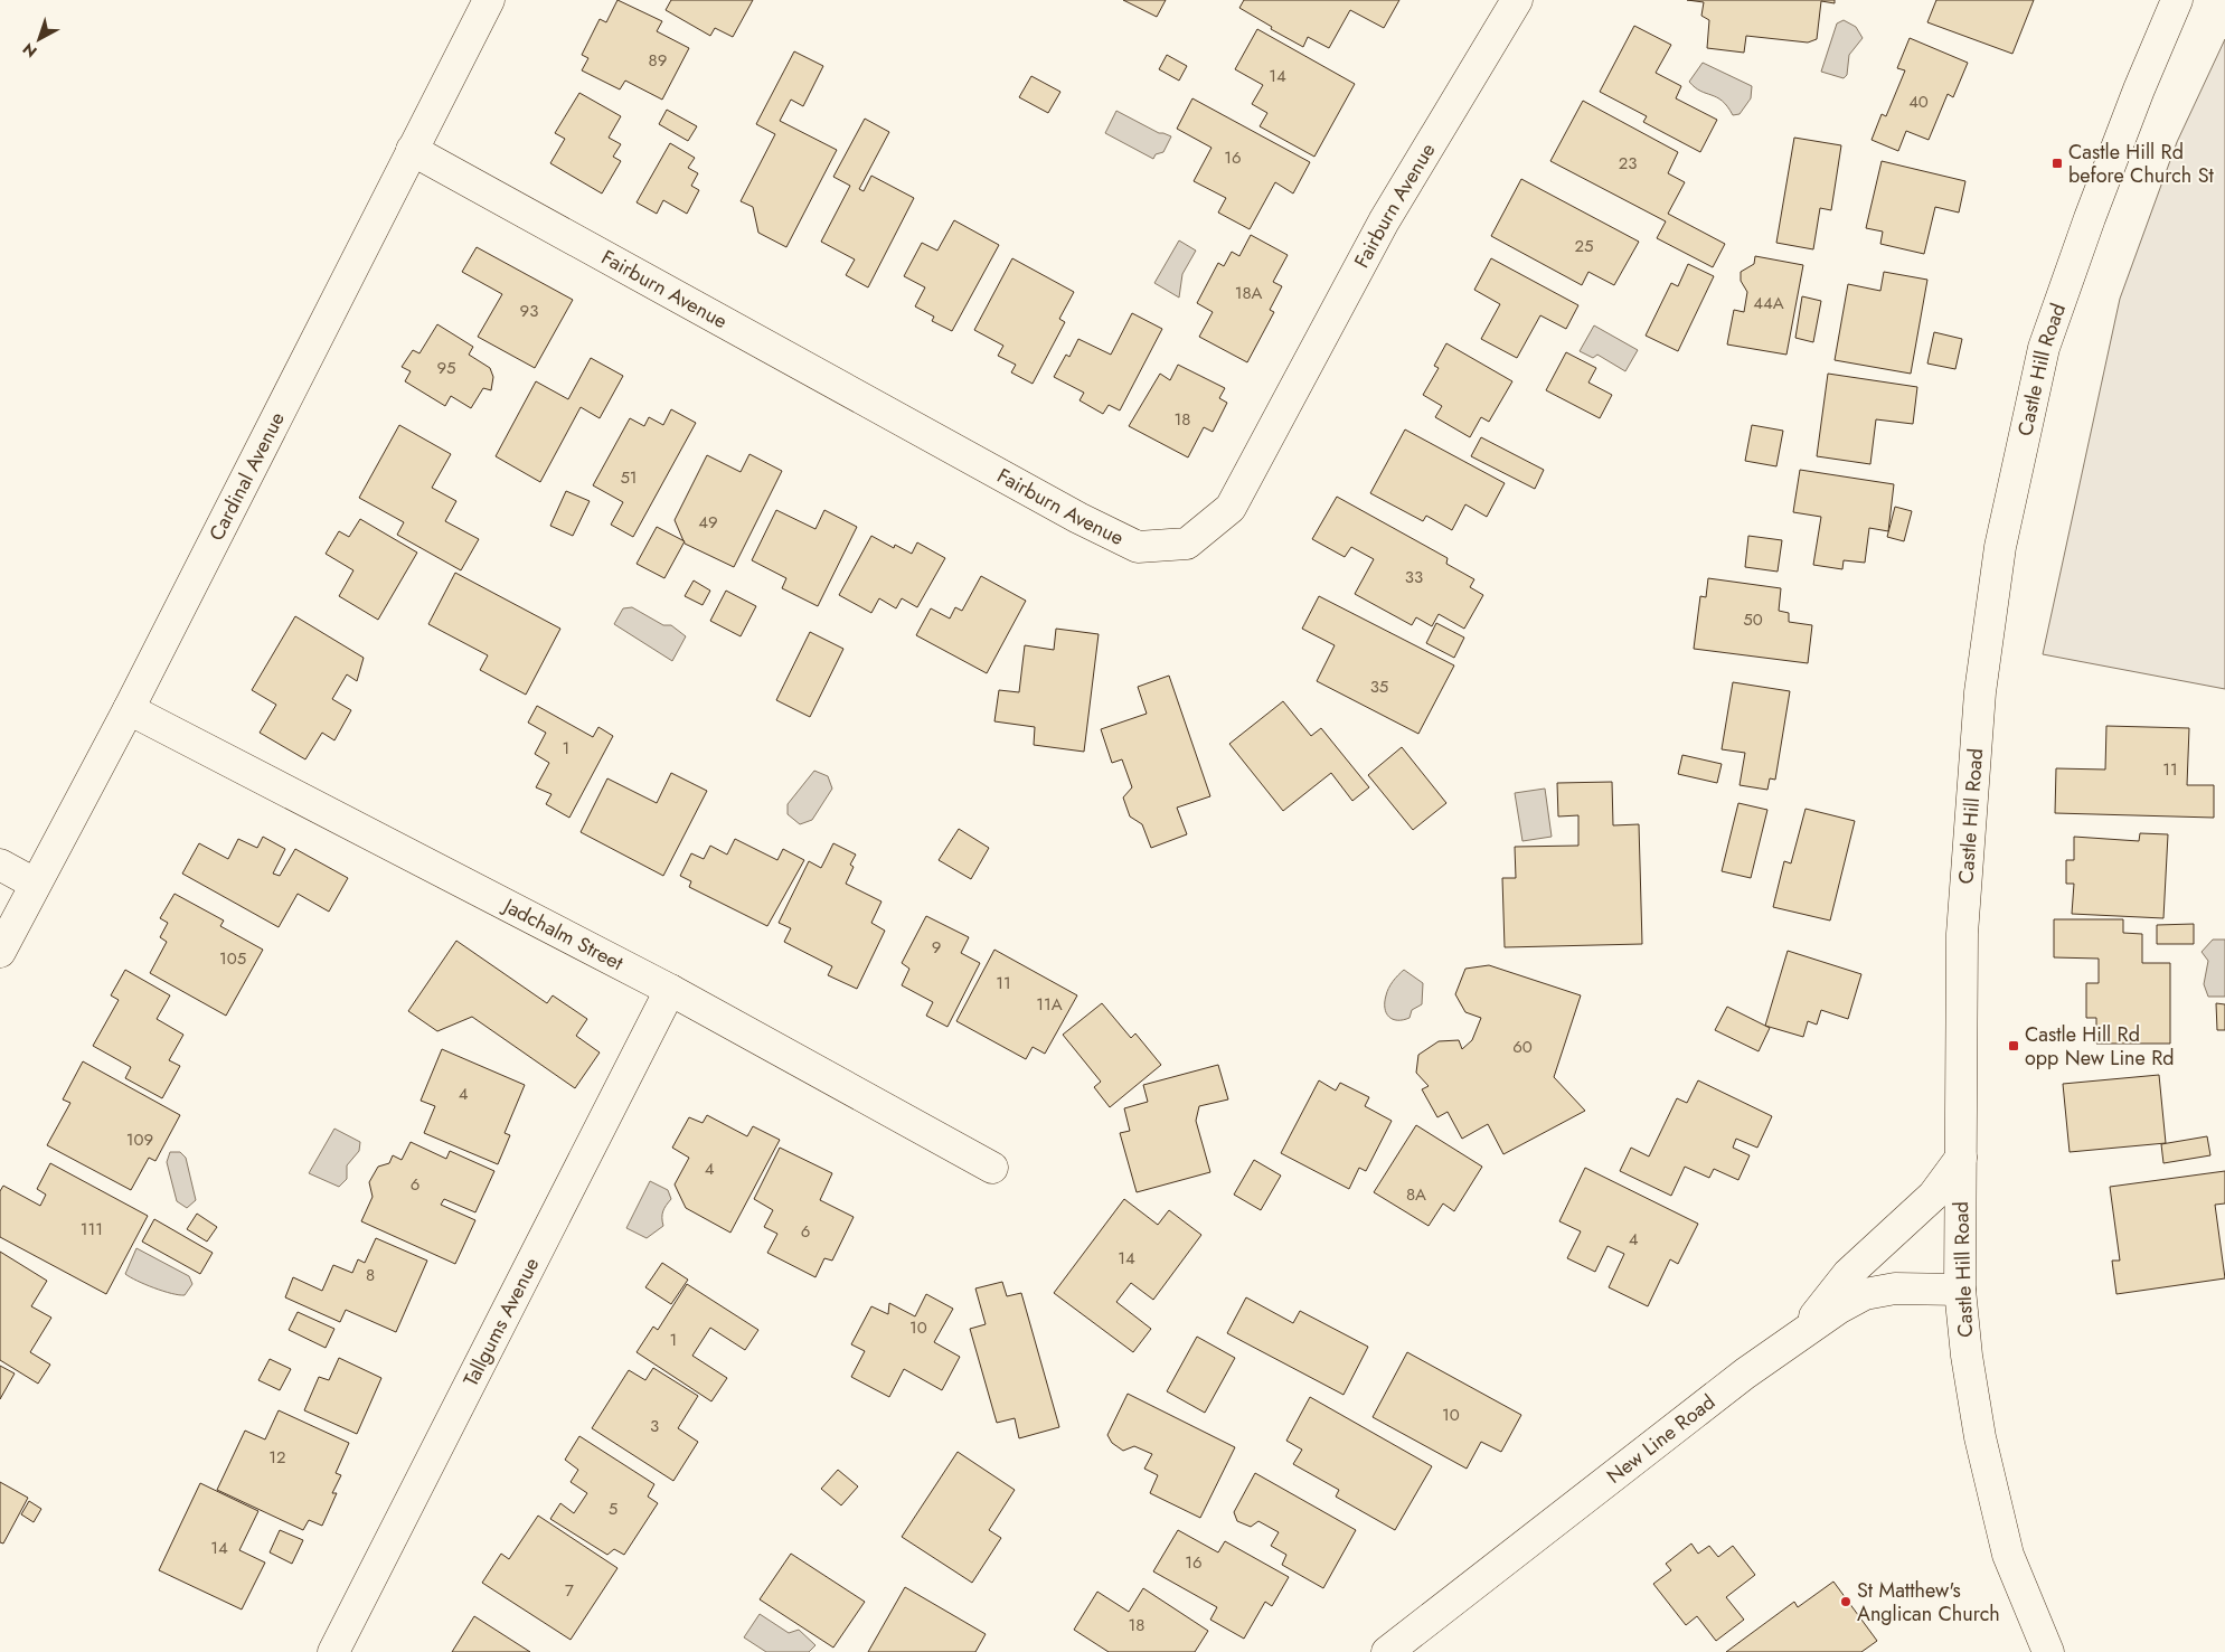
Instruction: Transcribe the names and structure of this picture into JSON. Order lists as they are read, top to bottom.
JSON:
{
  "streets": {
    "street": [
      "Fairburn Avenue",
      "Castle Hill Road",
      "Cardinal Avenue",
      "Jadchalm Street",
      "Tallgums Avenue",
      "New Line Road"
    ]
  },
  "crossings": [
    ["Fairburn Avenue", "Cardinal Avenue"],
    ["Castle Hill Road", "New Line Road"],
    ["Cardinal Avenue", "Jadchalm Street"],
    ["Jadchalm Street", "Tallgums Avenue"]
  ],
  "places": {
    "transit": ["Castle Hill Rd before Church St", "Castle Hill Rd opp New Line Rd"],
    "other": ["St Matthew's Anglican Church"]
  },
  "house_numbers": [
    "89",
    "14",
    "40",
    "16",
    "23",
    "25",
    "18A",
    "44A",
    "93",
    "95",
    "18",
    "51",
    "49",
    "33",
    "50",
    "35",
    "1",
    "11",
    "9",
    "105",
    "11",
    "11A",
    "60",
    "4",
    "109",
    "4",
    "6",
    "8A",
    "111",
    "6",
    "4",
    "14",
    "8",
    "10",
    "1",
    "10",
    "3",
    "12",
    "5",
    "14",
    "16",
    "7",
    "18"
  ],
  "north": "bottom left"
}
